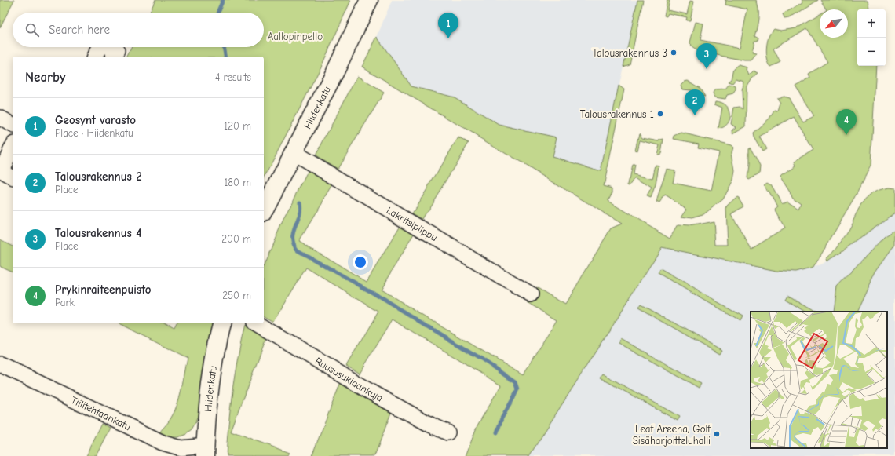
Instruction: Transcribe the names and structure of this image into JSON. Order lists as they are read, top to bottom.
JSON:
{
  "streets": {
    "street": [
      "Hiidenkatu",
      "Lakritsipiippu",
      "Ruususuklaankuja",
      "Tiilitehtaankatu"
    ]
  },
  "crossings": [
    ["Hiidenkatu", "Lakritsipiippu"],
    ["Hiidenkatu", "Tiilitehtaankatu"]
  ],
  "parks": ["Aallopinpelto"],
  "places": ["Talousrakennus 3", "Talousrakennus 1", "Leaf Areena, Golf Sisäharjoitteluhalli"],
  "north": "bottom left",
  "page": {
    "map_buttons": ["+", "−"],
    "pins": [
      "1",
      "3",
      "2",
      "4"
    ],
    "search": "Search here",
    "heading": ["Nearby", "4 results"],
    "list": [
      {
        "mark": "1",
        "name": "Geosynt varasto",
        "note": "Place · Hiidenkatu",
        "value": "120 m"
      },
      {
        "mark": "2",
        "name": "Talousrakennus 2",
        "note": "Place",
        "value": "180 m"
      },
      {
        "mark": "3",
        "name": "Talousrakennus 4",
        "note": "Place",
        "value": "200 m"
      },
      {
        "mark": "4",
        "name": "Prykinraiteenpuisto",
        "note": "Park",
        "value": "250 m"
      }
    ]
  }
}
